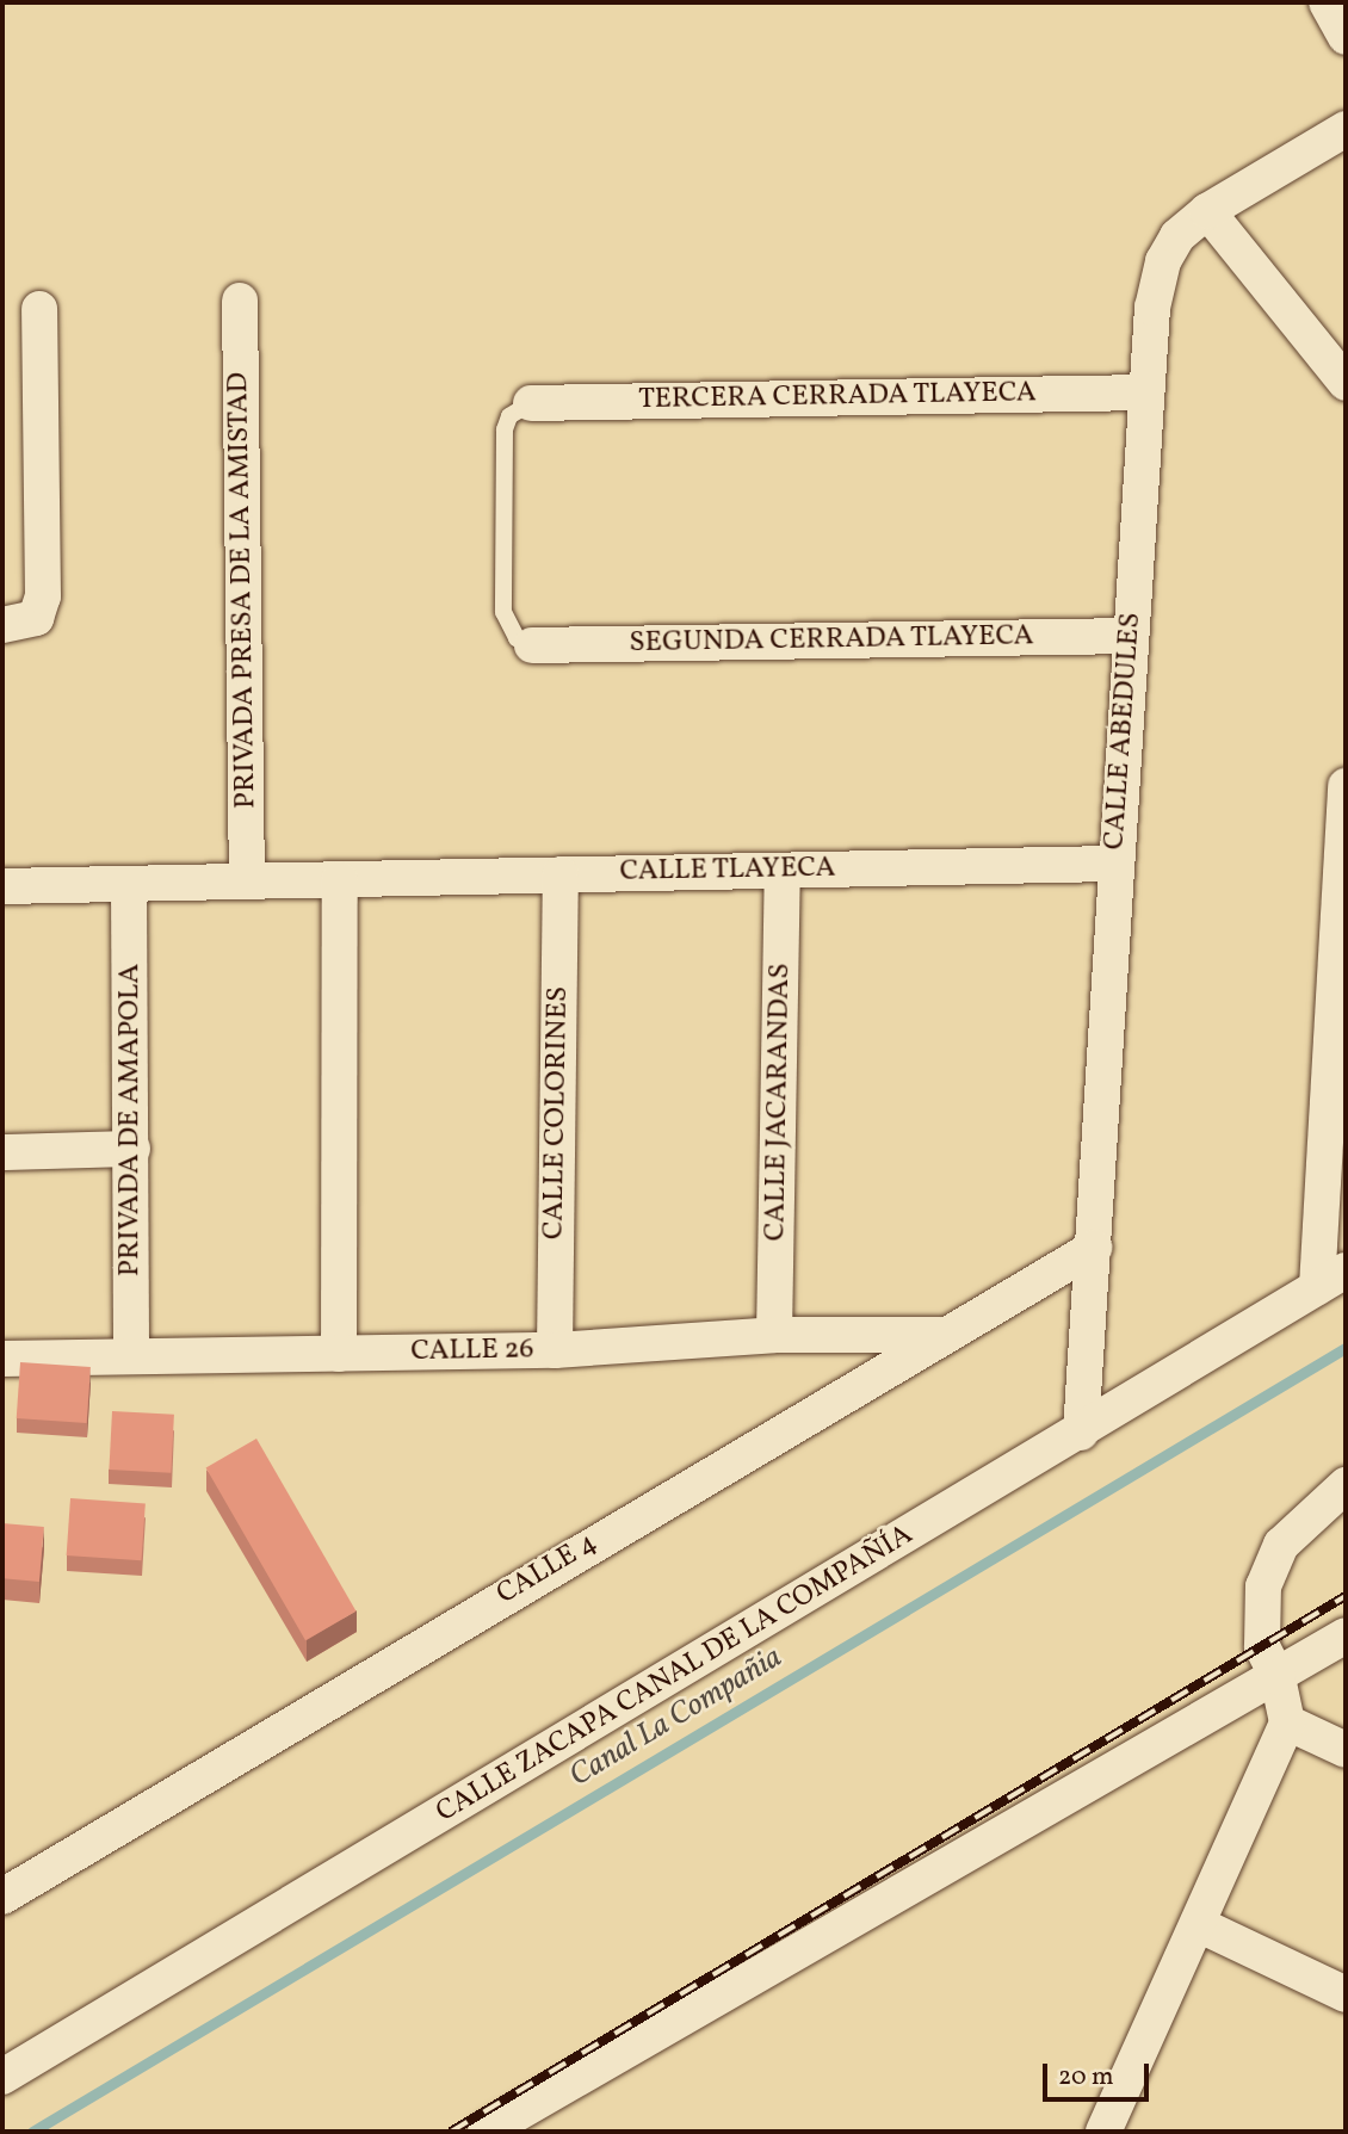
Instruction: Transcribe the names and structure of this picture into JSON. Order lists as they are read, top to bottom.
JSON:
{
  "streets": {
    "street": [
      "TERCERA CERRADA TLAYECA",
      "PRIVADA PRESA DE LA AMISTAD",
      "SEGUNDA CERRADA TLAYECA",
      "CALLE ABEDULES",
      "CALLE TLAYECA",
      "CALLE JACARANDAS",
      "CALLE COLORINES",
      "PRIVADA DE AMAPOLA",
      "CALLE 26",
      "CALLE 4",
      "CALLE ZACAPA CANAL DE LA COMPAÑÍA"
    ]
  },
  "crossings": [
    ["TERCERA CERRADA TLAYECA", "CALLE ABEDULES"],
    ["PRIVADA PRESA DE LA AMISTAD", "CALLE TLAYECA"],
    ["SEGUNDA CERRADA TLAYECA", "CALLE ABEDULES"],
    ["CALLE ABEDULES", "CALLE TLAYECA"],
    ["CALLE ABEDULES", "CALLE 4"],
    ["CALLE ABEDULES", "CALLE ZACAPA CANAL DE LA COMPAÑÍA"],
    ["CALLE TLAYECA", "CALLE JACARANDAS"],
    ["CALLE TLAYECA", "CALLE COLORINES"],
    ["CALLE TLAYECA", "PRIVADA DE AMAPOLA"],
    ["CALLE JACARANDAS", "CALLE 26"],
    ["CALLE COLORINES", "CALLE 26"],
    ["PRIVADA DE AMAPOLA", "CALLE 26"],
    ["CALLE 26", "CALLE 4"]
  ],
  "water": ["Canal La Compañia"],
  "scale_bar": "20 m"
}
